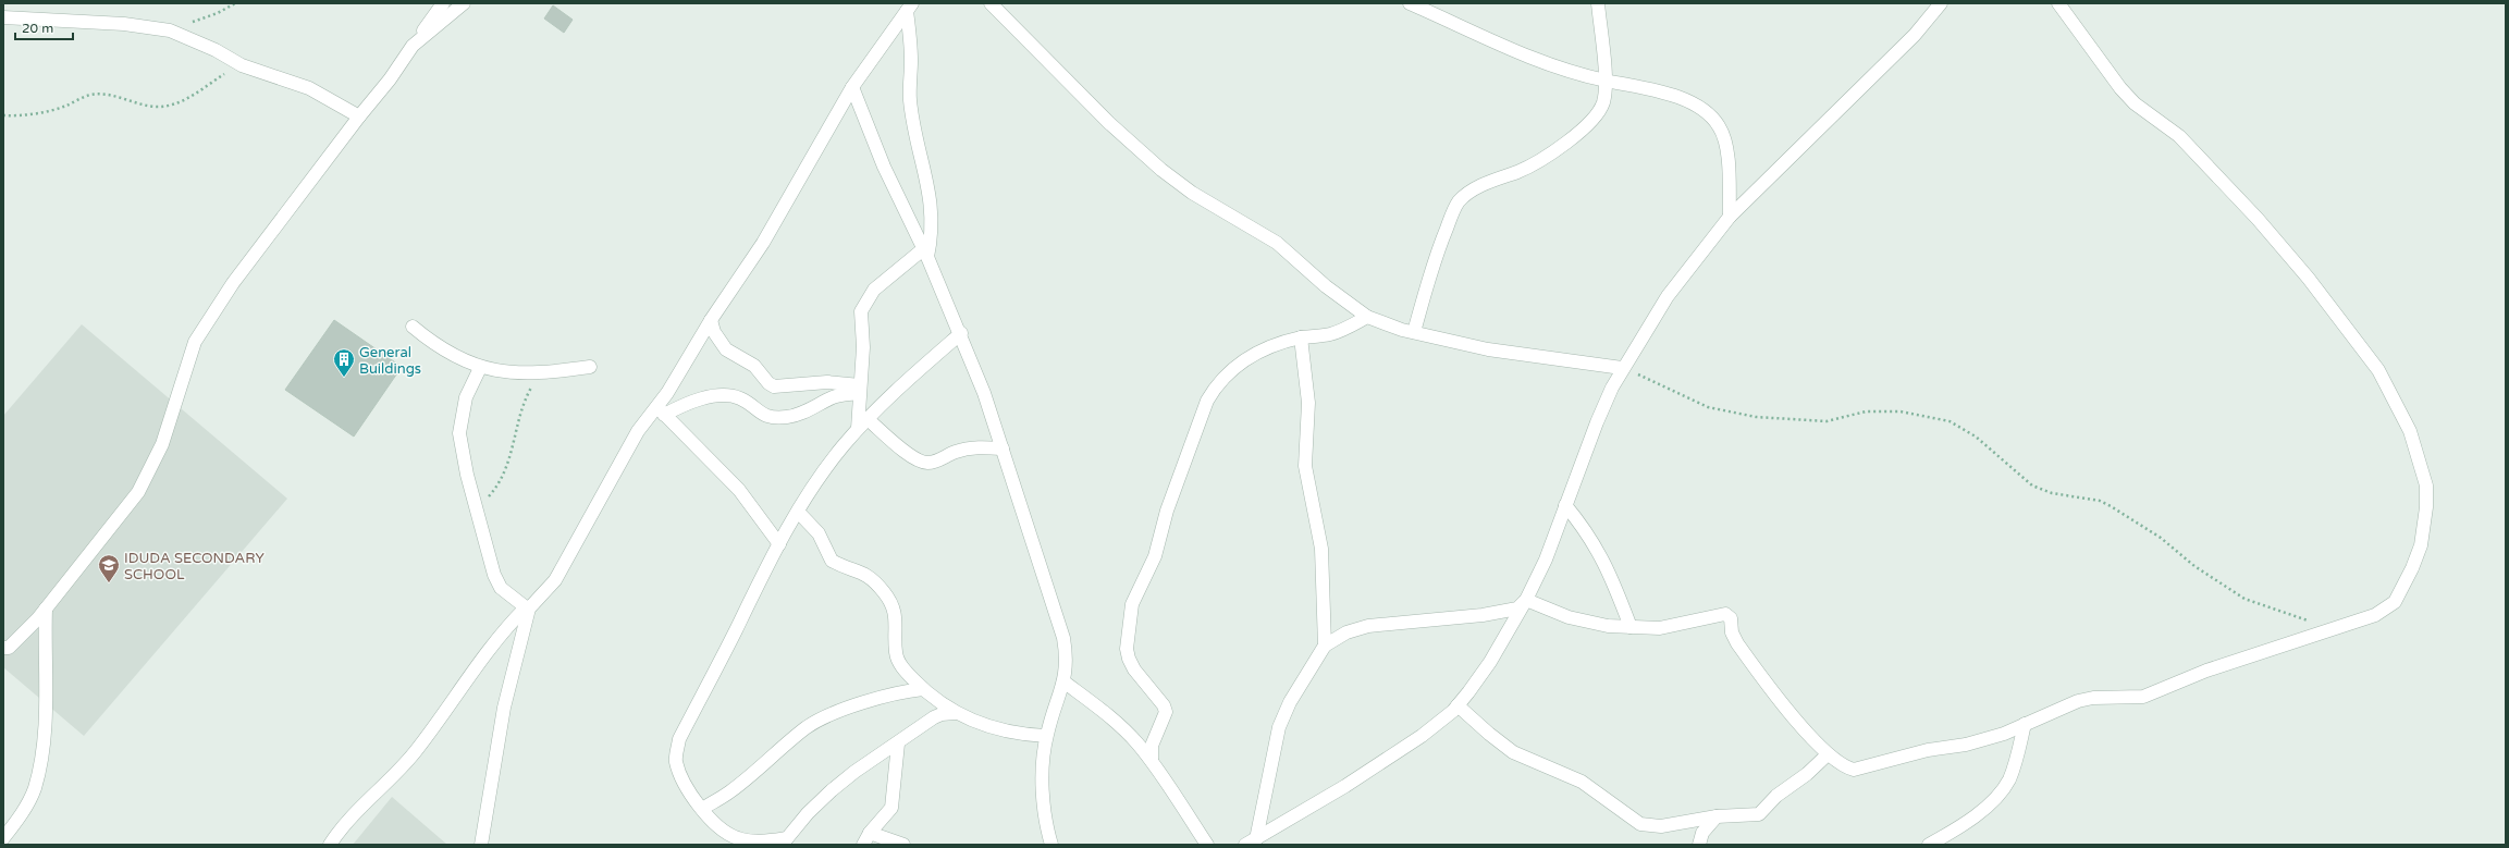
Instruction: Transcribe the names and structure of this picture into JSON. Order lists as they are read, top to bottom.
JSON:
{
  "places": {
    "building": ["General Buildings"],
    "school or university": ["IDUDA SECONDARY SCHOOL"]
  },
  "scale_bar": "20 m"
}
